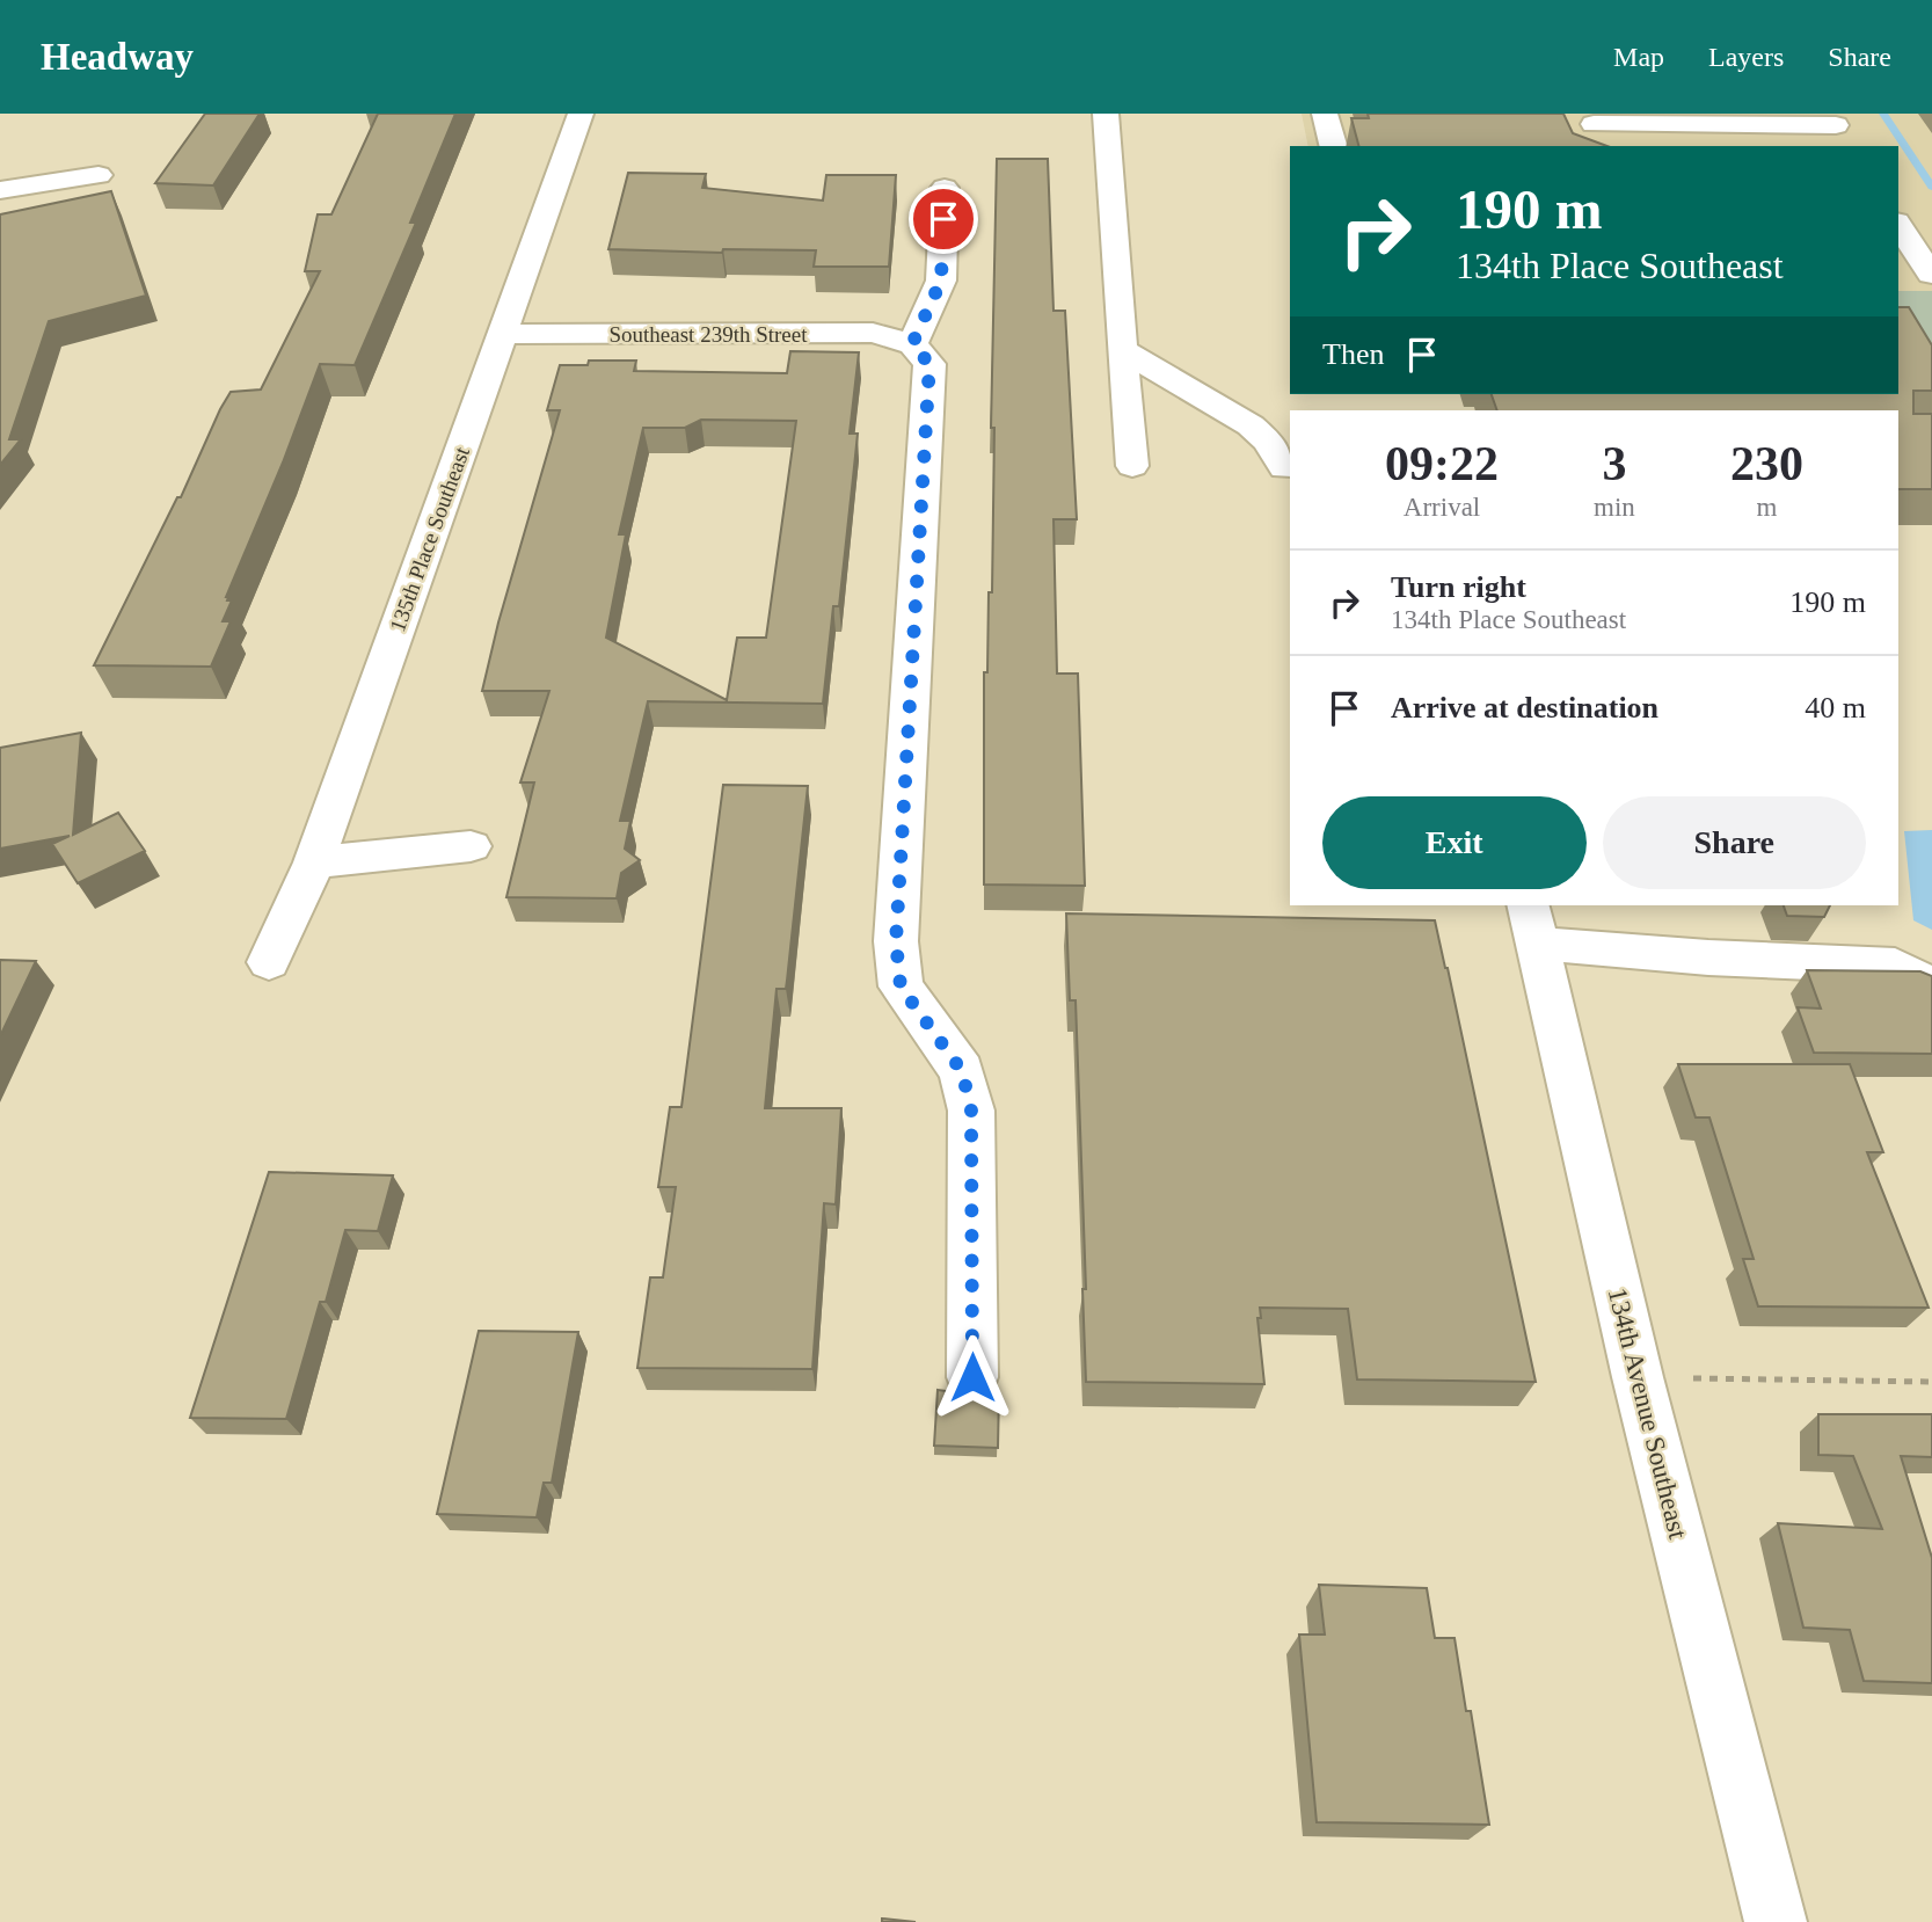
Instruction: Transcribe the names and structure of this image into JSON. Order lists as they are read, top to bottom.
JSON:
{
  "streets": {
    "street": ["Southeast 239th Street", "135th Place Southeast", "134th Avenue Southeast"]
  },
  "crossings": [
    ["Southeast 239th Street", "135th Place Southeast"]
  ],
  "page": {
    "header": "Headway",
    "nav": ["Map", "Layers", "Share"],
    "turn": ["190 m", "134th Place Southeast"],
    "then": "Then",
    "eta": [
      "09:22",
      "Arrival",
      "3",
      "min",
      "230",
      "m"
    ],
    "list": [
      {
        "name": "Turn right",
        "note": "134th Place Southeast",
        "value": "190 m"
      },
      {
        "name": "Arrive at destination",
        "value": "40 m"
      }
    ],
    "buttons": ["Exit", "Share"]
  }
}
